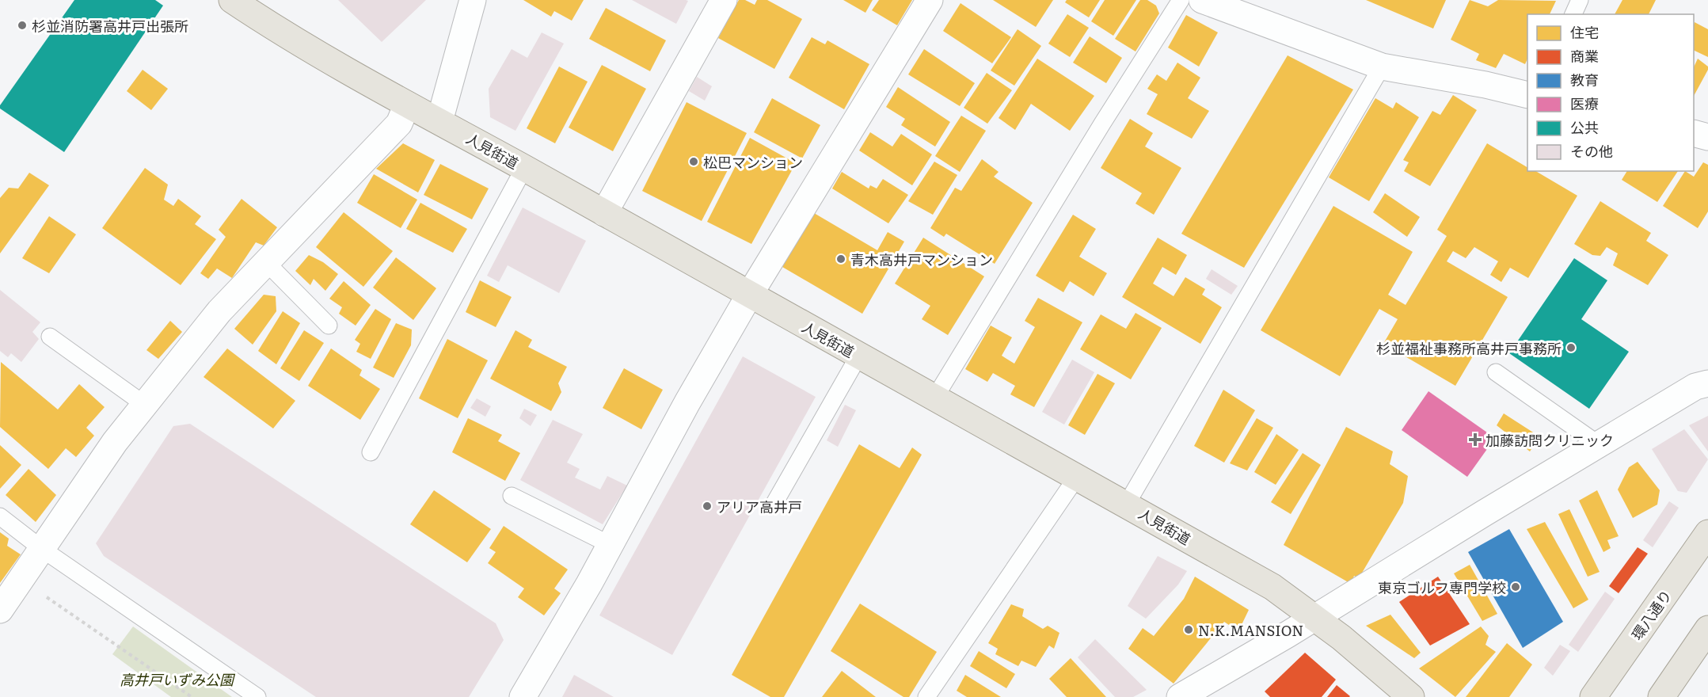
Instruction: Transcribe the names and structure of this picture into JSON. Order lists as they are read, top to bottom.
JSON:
{
  "streets": {
    "main road": ["人見街道", "環八通り"]
  },
  "parks": ["高井戸いずみ公園"],
  "places": {
    "other": [
      "杉並消防署高井戸出張所",
      "松巴マンション",
      "青木高井戸マンション",
      "杉並福祉事務所高井戸事務所",
      "アリア高井戸",
      "東京ゴルフ専門学校",
      "N.K.MANSION"
    ],
    "health": ["加藤訪問クリニック"]
  },
  "legend": [
    "住宅",
    "商業",
    "教育",
    "医療",
    "公共",
    "その他"
  ]
}
